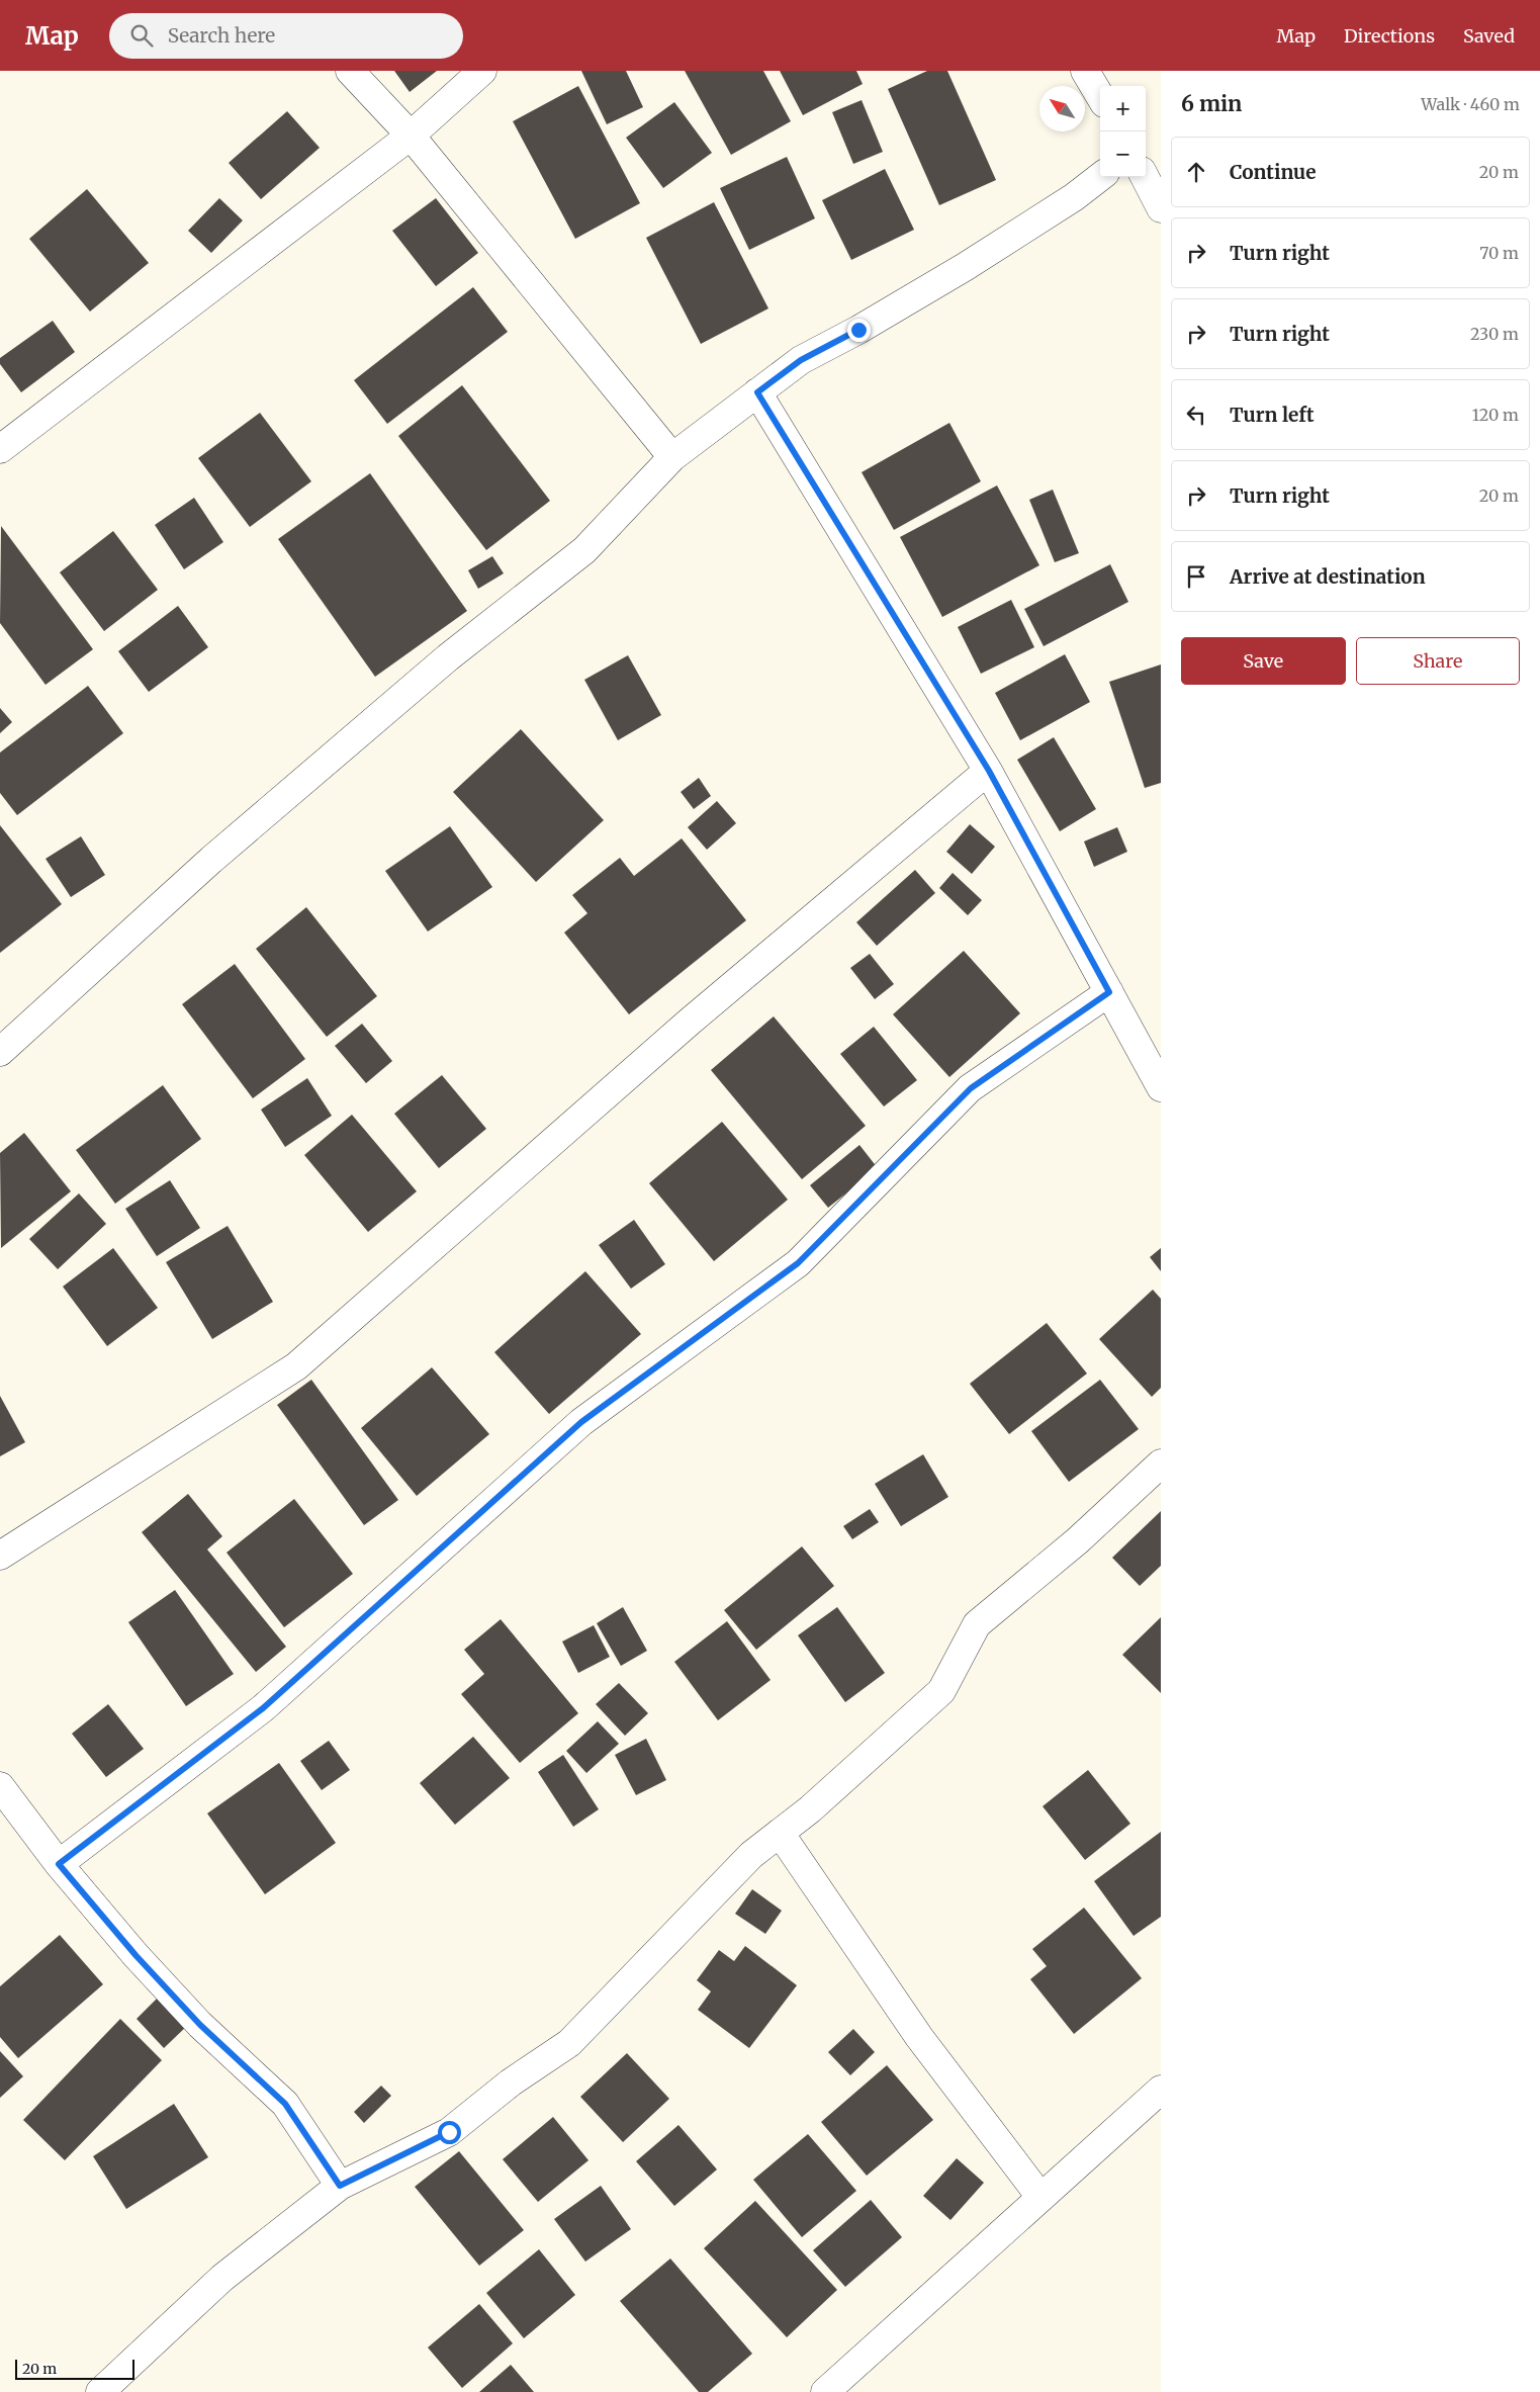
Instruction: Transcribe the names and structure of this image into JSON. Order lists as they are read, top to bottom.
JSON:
{
  "scale_bar": "20 m",
  "north": "top left",
  "page": {
    "header": "Map",
    "search": "Search here",
    "nav": ["Map", "Directions", "Saved"],
    "heading": ["6 min", "Walk · 460 m"],
    "map_buttons": ["+", "−"],
    "list": [
      ["Continue", "20 m"],
      ["Turn right", "70 m"],
      ["Turn right", "230 m"],
      ["Turn left", "120 m"],
      ["Turn right", "20 m"],
      "Arrive at destination"
    ],
    "buttons": ["Save", "Share"],
    "scale": "20 m"
  }
}
